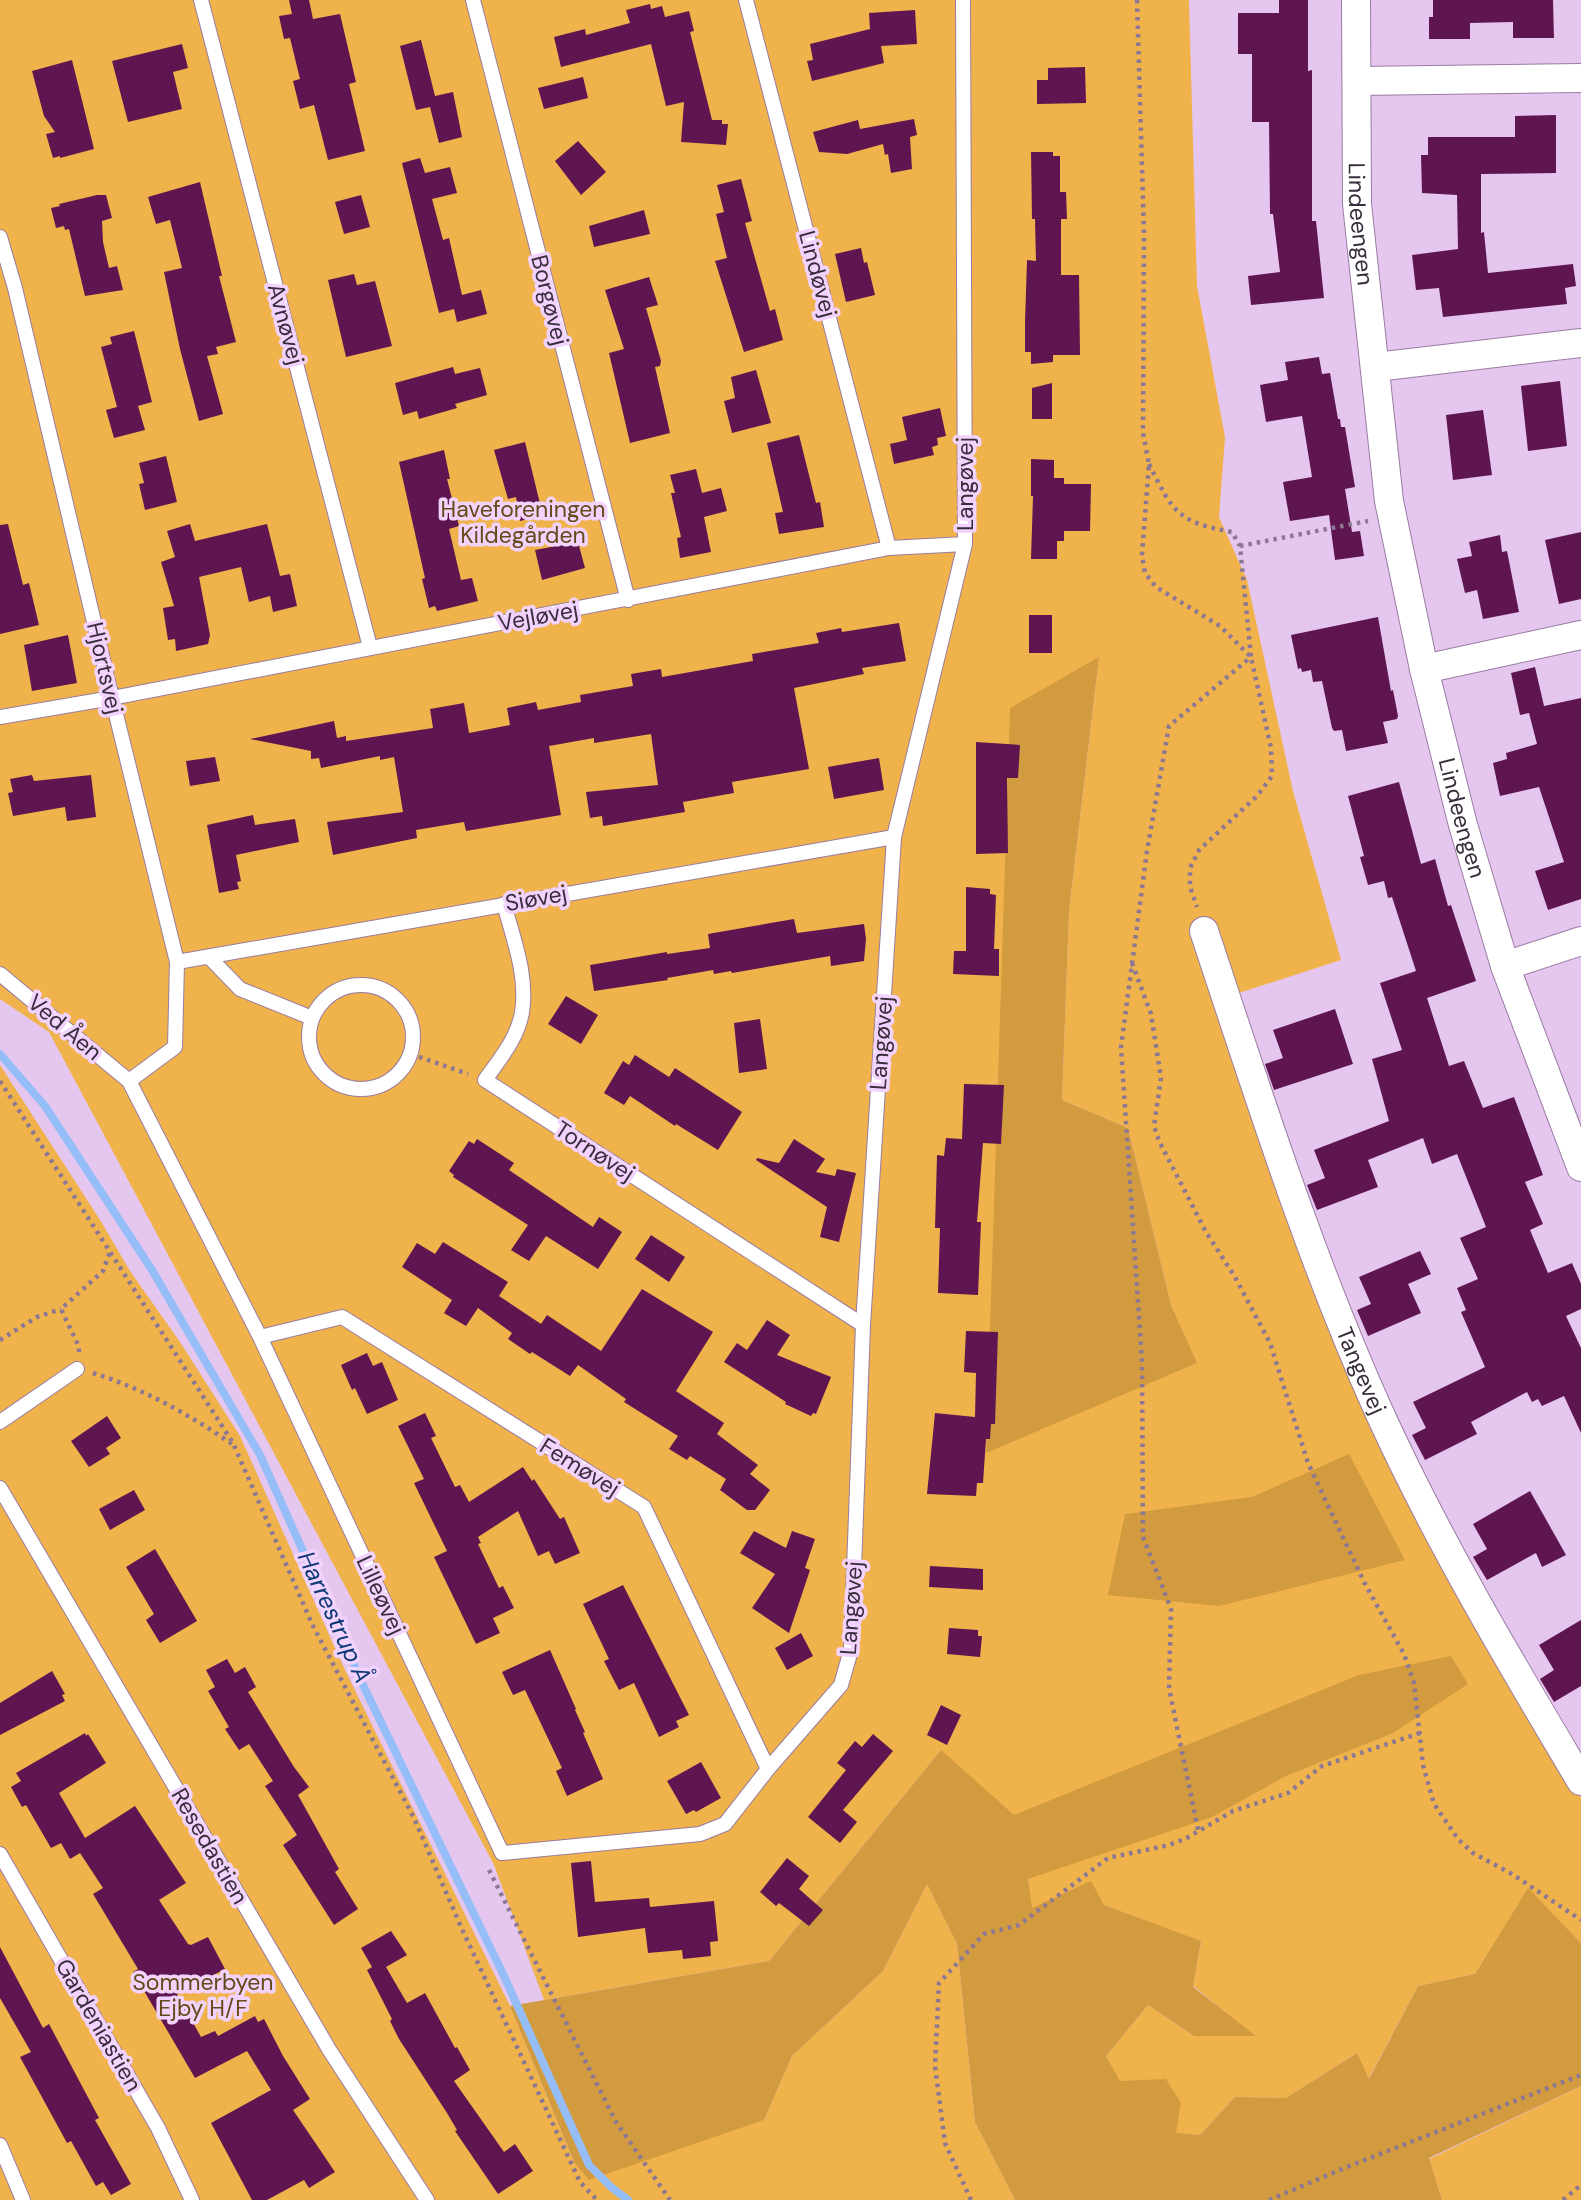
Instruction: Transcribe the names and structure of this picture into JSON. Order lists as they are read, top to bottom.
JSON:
{
  "streets": {
    "street": ["Lindeengen", "Tangevej"],
    "lane": [
      "Lindøvej",
      "Borgøvej",
      "Avnøvej",
      "Langøvej",
      "Vejløvej",
      "Hjortsvej",
      "Siøvej",
      "Ved Åen",
      "Tornøvej",
      "Femøvej",
      "Lilleøvej",
      "Resedastien",
      "Gardeniastien"
    ]
  },
  "crossings": [
    ["Lindøvej", "Vejløvej"],
    ["Borgøvej", "Vejløvej"],
    ["Avnøvej", "Vejløvej"],
    ["Langøvej", "Vejløvej"],
    ["Langøvej", "Siøvej"],
    ["Langøvej", "Tornøvej"],
    ["Langøvej", "Femøvej"],
    ["Langøvej", "Lilleøvej"],
    ["Vejløvej", "Hjortsvej"],
    ["Hjortsvej", "Siøvej"],
    ["Hjortsvej", "Ved Åen"],
    ["Hjortsvej", "Lilleøvej"],
    ["Ved Åen", "Lilleøvej"],
    ["Femøvej", "Lilleøvej"]
  ],
  "water": ["Harrestrup Å"],
  "parks": ["Haveforeningen Kildegården", "Sommerbyen Ejby H/F"]
}
